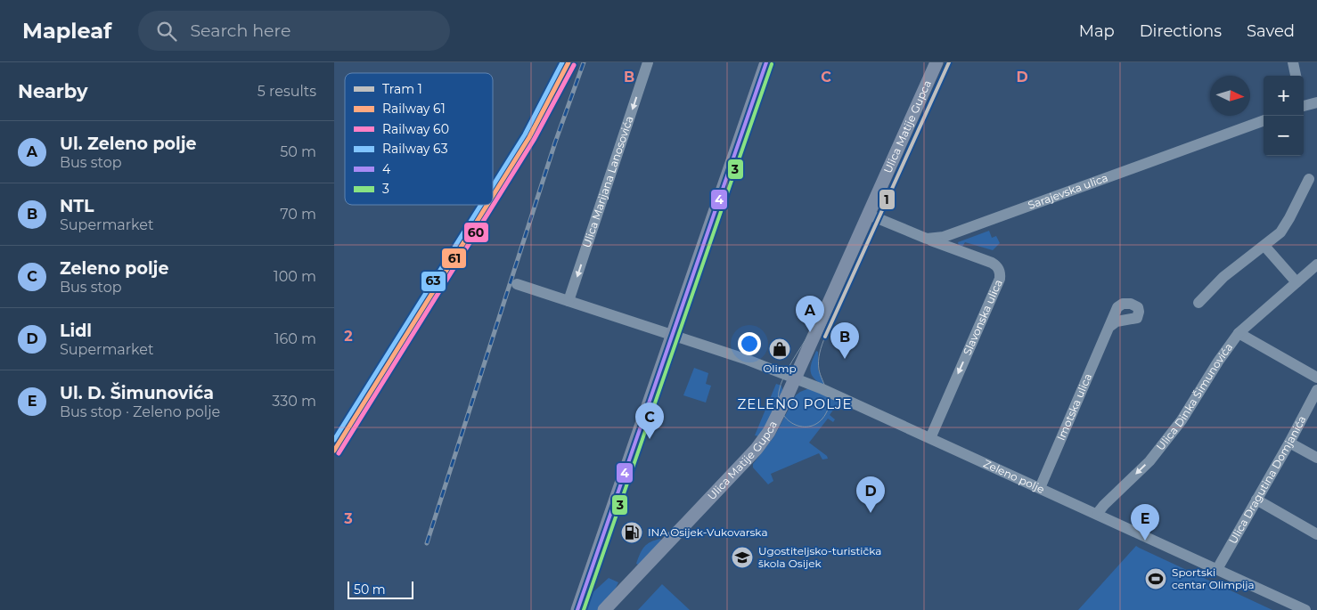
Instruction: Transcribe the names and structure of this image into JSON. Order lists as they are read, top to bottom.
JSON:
{
  "streets": {
    "main road": ["Ulica Matije Gupca"],
    "street": [
      "Ulica Marijana Lanosovića",
      "Sarajevska ulica",
      "Slavonska ulica",
      "Ulica Dinka Šimunovića",
      "Imotska ulica",
      "Zeleno polje",
      "Ulica Dragutina Domjanića"
    ]
  },
  "crossings": [
    ["Ulica Matije Gupca", "Zeleno polje"],
    ["Ulica Marijana Lanosovića", "Zeleno polje"],
    ["Sarajevska ulica", "Slavonska ulica"],
    ["Slavonska ulica", "Zeleno polje"],
    ["Ulica Dinka Šimunovića", "Zeleno polje"],
    ["Imotska ulica", "Zeleno polje"],
    ["Zeleno polje", "Ulica Dragutina Domjanića"]
  ],
  "one_way": ["Ulica Marijana Lanosovića", "Ulica Dinka Šimunovića"],
  "districts": ["ZELENO POLJE"],
  "places": {
    "shop": ["Olimp"],
    "fuel station": ["INA Osijek-Vukovarska"],
    "school or university": ["Ugostiteljsko-turistička škola Osijek"],
    "sports": ["Sportski centar Olimpija"]
  },
  "lines": [
    "tram line 1",
    "rail line 61",
    "rail line 63",
    "transit line 4",
    "transit line 3",
    "rail line 60"
  ],
  "legend": [
    "Tram 1",
    "Railway 61",
    "Railway 60",
    "Railway 63",
    "4",
    "3"
  ],
  "scale_bar": "50 m",
  "north": "right",
  "page": {
    "header": "Mapleaf",
    "search": "Search here",
    "nav": ["Map", "Directions", "Saved"],
    "heading": ["Nearby", "5 results"],
    "map_buttons": ["+", "−"],
    "list": [
      {
        "mark": "A",
        "name": "Ul. Zeleno polje",
        "note": "Bus stop",
        "value": "50 m"
      },
      {
        "mark": "B",
        "name": "NTL",
        "note": "Supermarket",
        "value": "70 m"
      },
      {
        "mark": "C",
        "name": "Zeleno polje",
        "note": "Bus stop",
        "value": "100 m"
      },
      {
        "mark": "D",
        "name": "Lidl",
        "note": "Supermarket",
        "value": "160 m"
      },
      {
        "mark": "E",
        "name": "Ul. D. Šimunovića",
        "note": "Bus stop · Zeleno polje",
        "value": "330 m"
      }
    ],
    "pins": [
      "A",
      "B",
      "C",
      "D",
      "E"
    ],
    "scale": "50 m"
  },
  "grid": {
    "columns": ["B", "C", "D"],
    "rows": ["2", "3"]
  }
}
